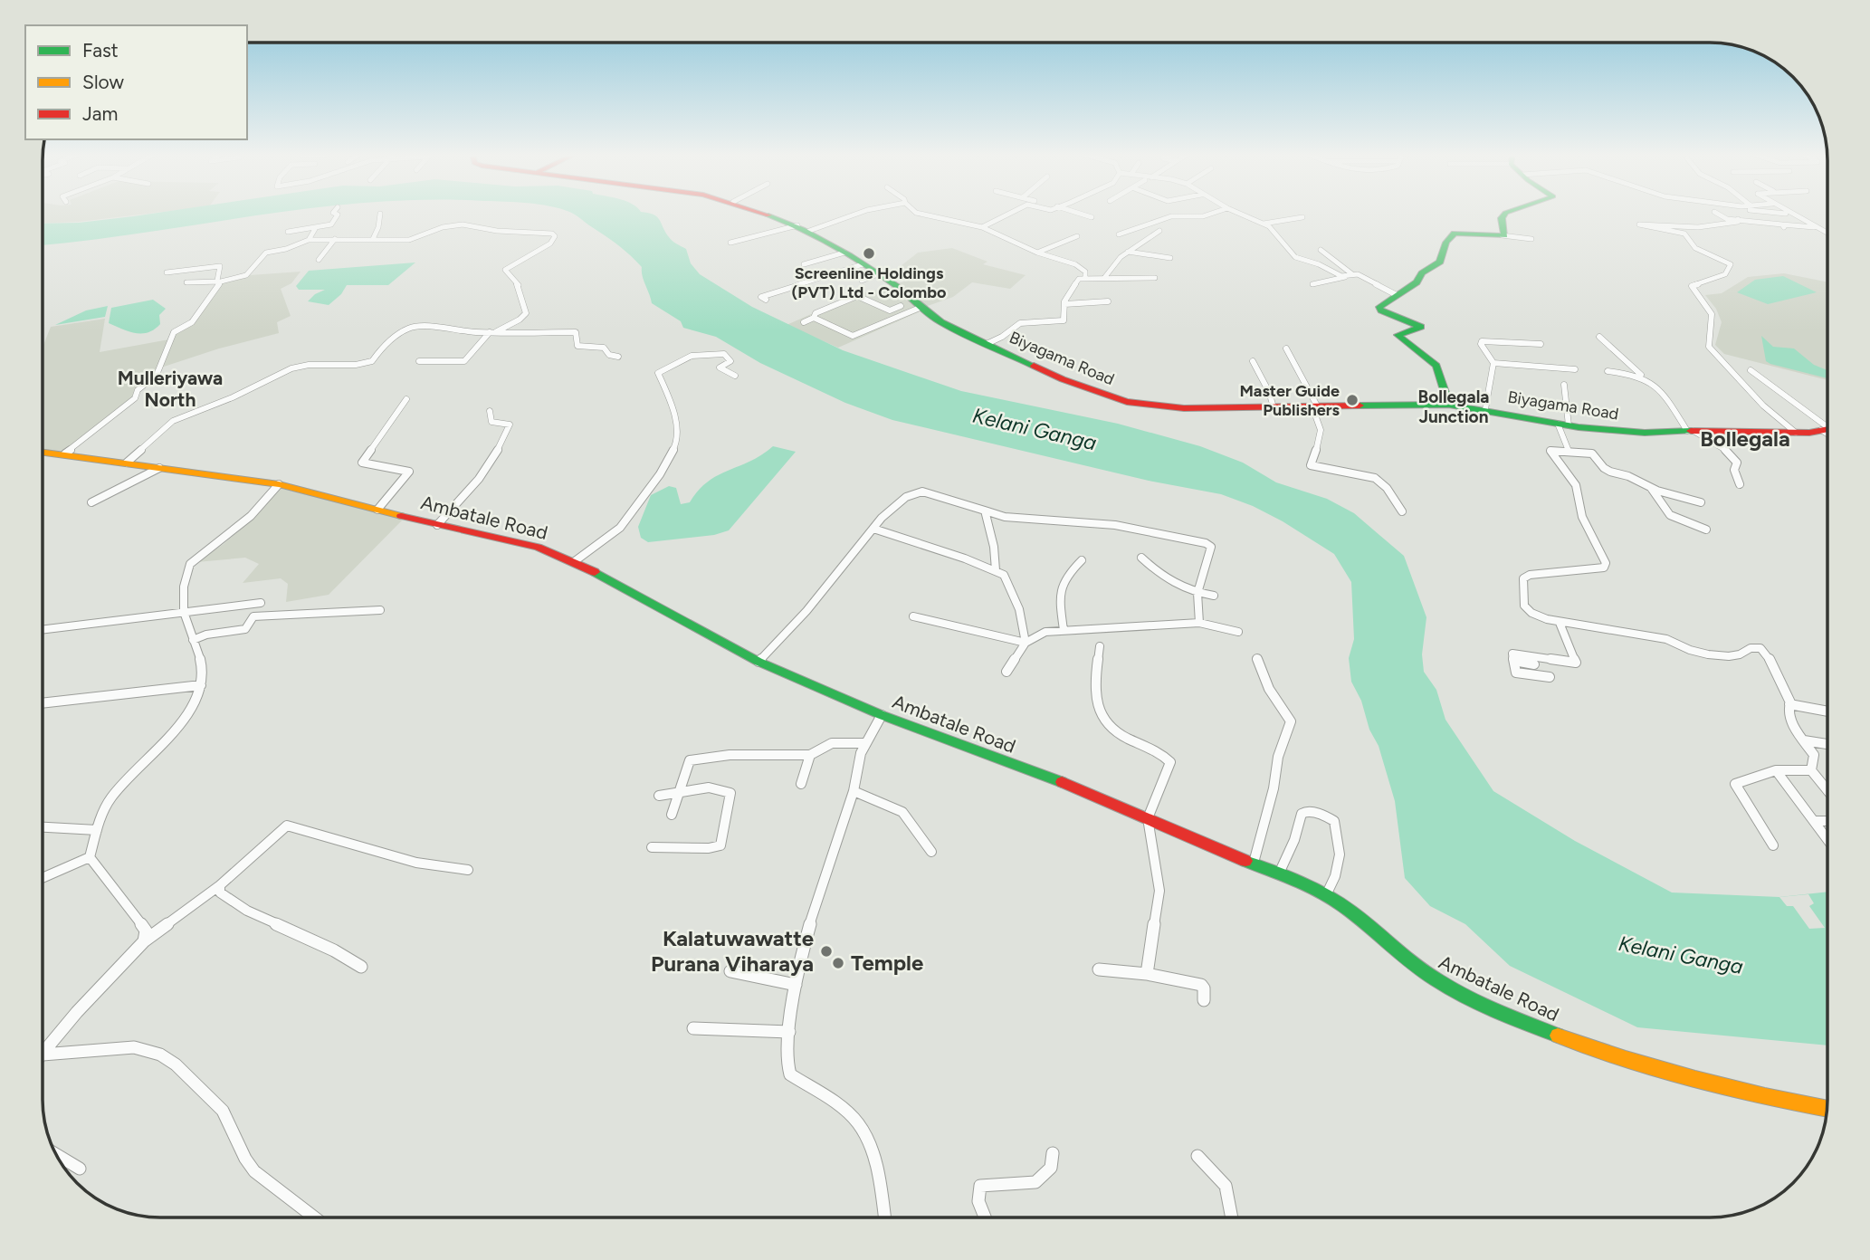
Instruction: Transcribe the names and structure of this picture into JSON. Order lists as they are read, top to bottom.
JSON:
{
  "streets": {
    "main road": ["Biyagama Road", "Ambatale Road"]
  },
  "districts": ["Mulleriyawa North", "Bollegala Junction", "Bollegala"],
  "water": ["Kelani Ganga"],
  "places": [
    "Screenline Holdings (PVT) Ltd - Colombo",
    "Master Guide Publishers",
    "Kalatuwawatte Purana Viharaya",
    "Temple"
  ],
  "legend": ["Fast", "Slow", "Jam"]
}
